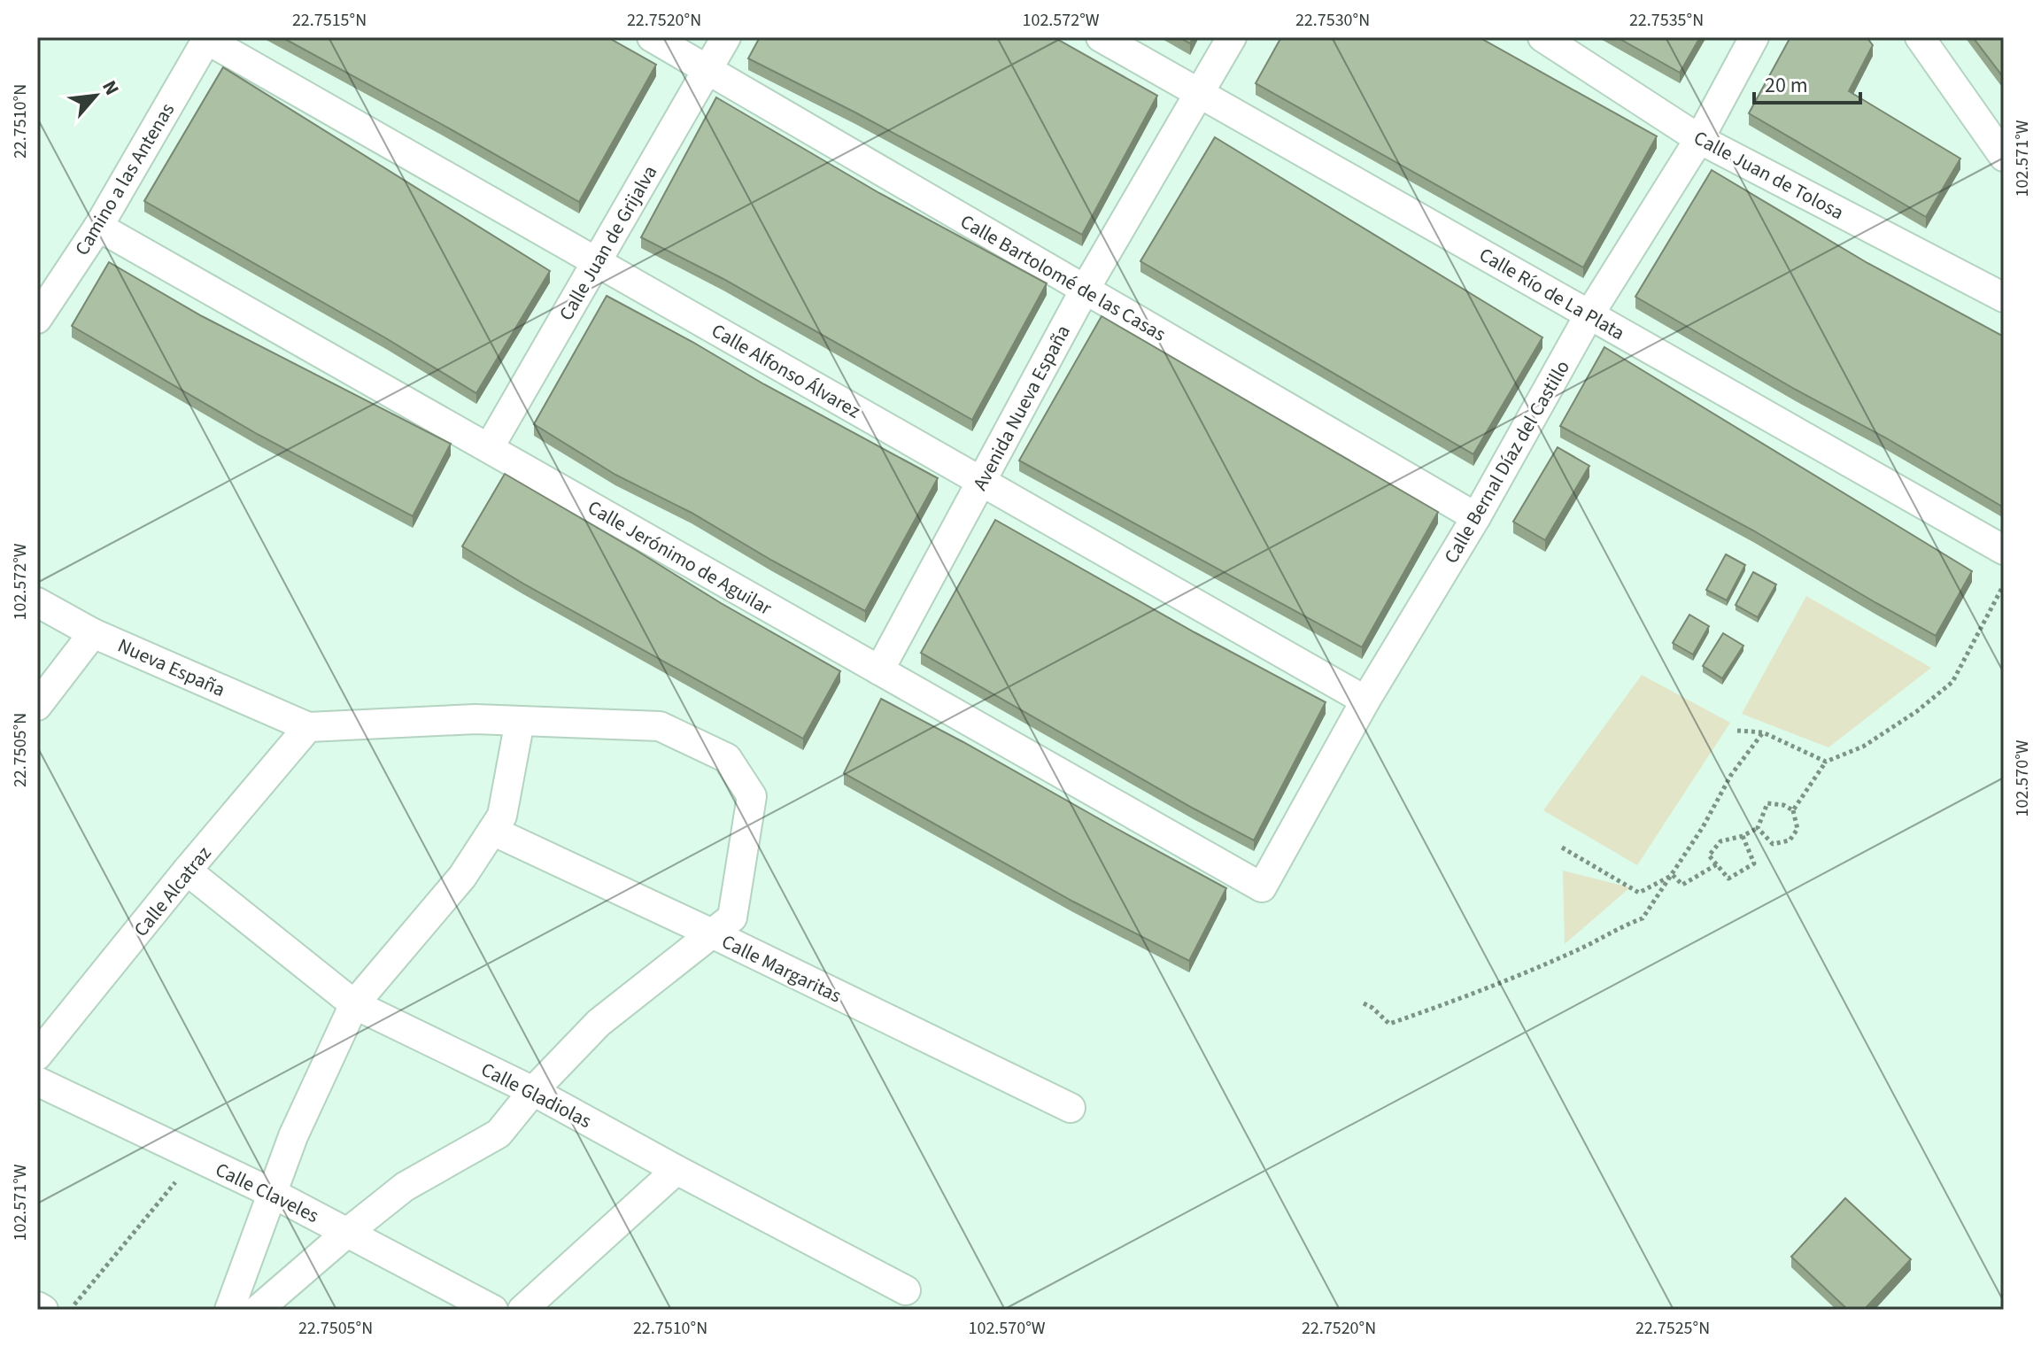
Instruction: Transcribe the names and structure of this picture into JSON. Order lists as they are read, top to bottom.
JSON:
{
  "streets": {
    "street": [
      "Calle Juan de Tolosa",
      "Camino a las Antenas",
      "Calle Juan de Grijalva",
      "Calle Bartolomé de las Casas",
      "Calle Río de La Plata",
      "Calle Alfonso Álvarez",
      "Avenida Nueva España",
      "Calle Bernal Díaz del Castillo",
      "Calle Jerónimo de Aguilar",
      "Nueva España",
      "Calle Alcatraz",
      "Calle Margaritas",
      "Calle Gladiolas",
      "Calle Claveles"
    ]
  },
  "crossings": [
    ["Calle Juan de Tolosa", "Calle Bernal Díaz del Castillo"],
    ["Camino a las Antenas", "Calle Alfonso Álvarez"],
    ["Camino a las Antenas", "Calle Jerónimo de Aguilar"],
    ["Calle Juan de Grijalva", "Calle Bartolomé de las Casas"],
    ["Calle Juan de Grijalva", "Calle Alfonso Álvarez"],
    ["Calle Juan de Grijalva", "Calle Jerónimo de Aguilar"],
    ["Calle Bartolomé de las Casas", "Avenida Nueva España"],
    ["Calle Bartolomé de las Casas", "Calle Bernal Díaz del Castillo"],
    ["Calle Río de La Plata", "Avenida Nueva España"],
    ["Calle Río de La Plata", "Calle Bernal Díaz del Castillo"],
    ["Calle Alfonso Álvarez", "Avenida Nueva España"],
    ["Calle Alfonso Álvarez", "Calle Bernal Díaz del Castillo"],
    ["Avenida Nueva España", "Calle Jerónimo de Aguilar"],
    ["Calle Bernal Díaz del Castillo", "Calle Jerónimo de Aguilar"],
    ["Nueva España", "Calle Alcatraz"],
    ["Calle Alcatraz", "Calle Gladiolas"]
  ],
  "scale_bar": "20 m",
  "north": "top right",
  "coordinates": [
    "22.7515°N",
    "22.7520°N",
    "102.572°W",
    "22.7530°N",
    "22.7535°N",
    "22.7510°N",
    "102.571°W",
    "22.7505°N",
    "102.570°W",
    "22.7525°N"
  ]
}
